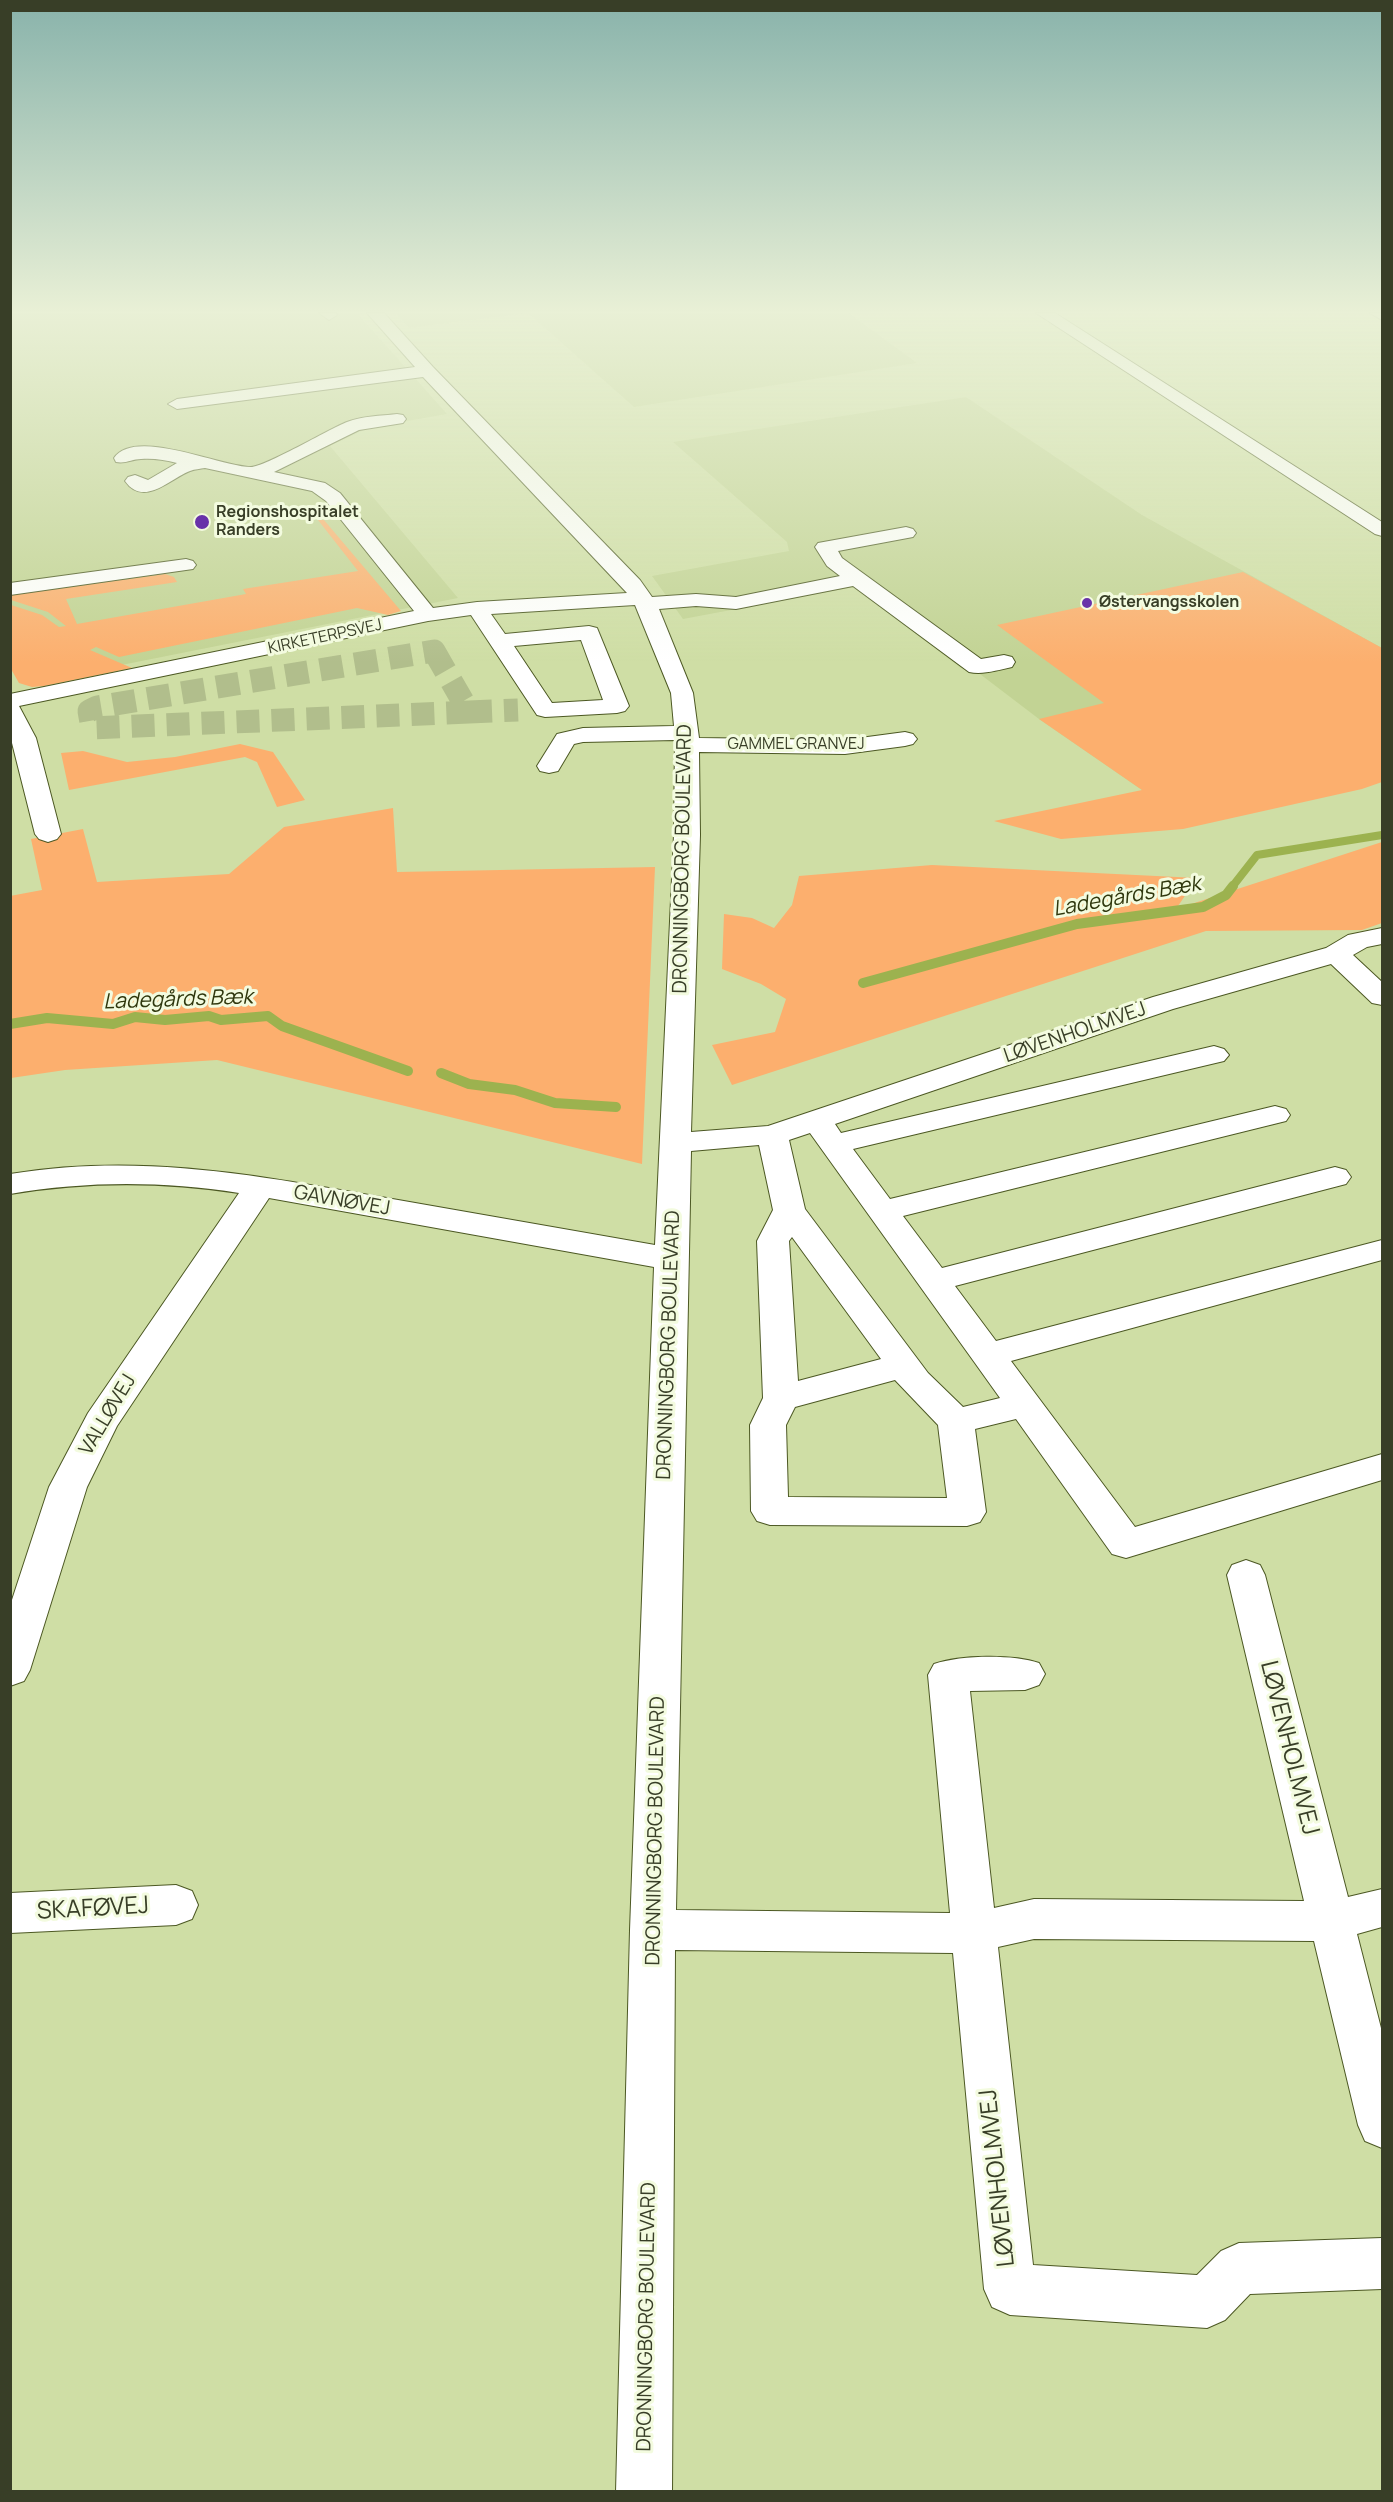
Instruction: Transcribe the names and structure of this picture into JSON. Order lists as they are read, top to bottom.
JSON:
{
  "streets": {
    "street": [
      "KIRKETERPSVEJ",
      "GAMMEL GRANVEJ",
      "DRONNINGBORG BOULEVARD",
      "LØVENHOLMVEJ",
      "GAVNØVEJ",
      "VALLØVEJ",
      "SKAFØVEJ"
    ]
  },
  "crossings": [
    ["KIRKETERPSVEJ", "DRONNINGBORG BOULEVARD"],
    ["GAMMEL GRANVEJ", "DRONNINGBORG BOULEVARD"],
    ["DRONNINGBORG BOULEVARD", "LØVENHOLMVEJ"],
    ["DRONNINGBORG BOULEVARD", "GAVNØVEJ"],
    ["GAVNØVEJ", "VALLØVEJ"]
  ],
  "water": ["Ladegårds Bæk"],
  "places": ["Regionshospitalet Randers", "Østervangsskolen"]
}
